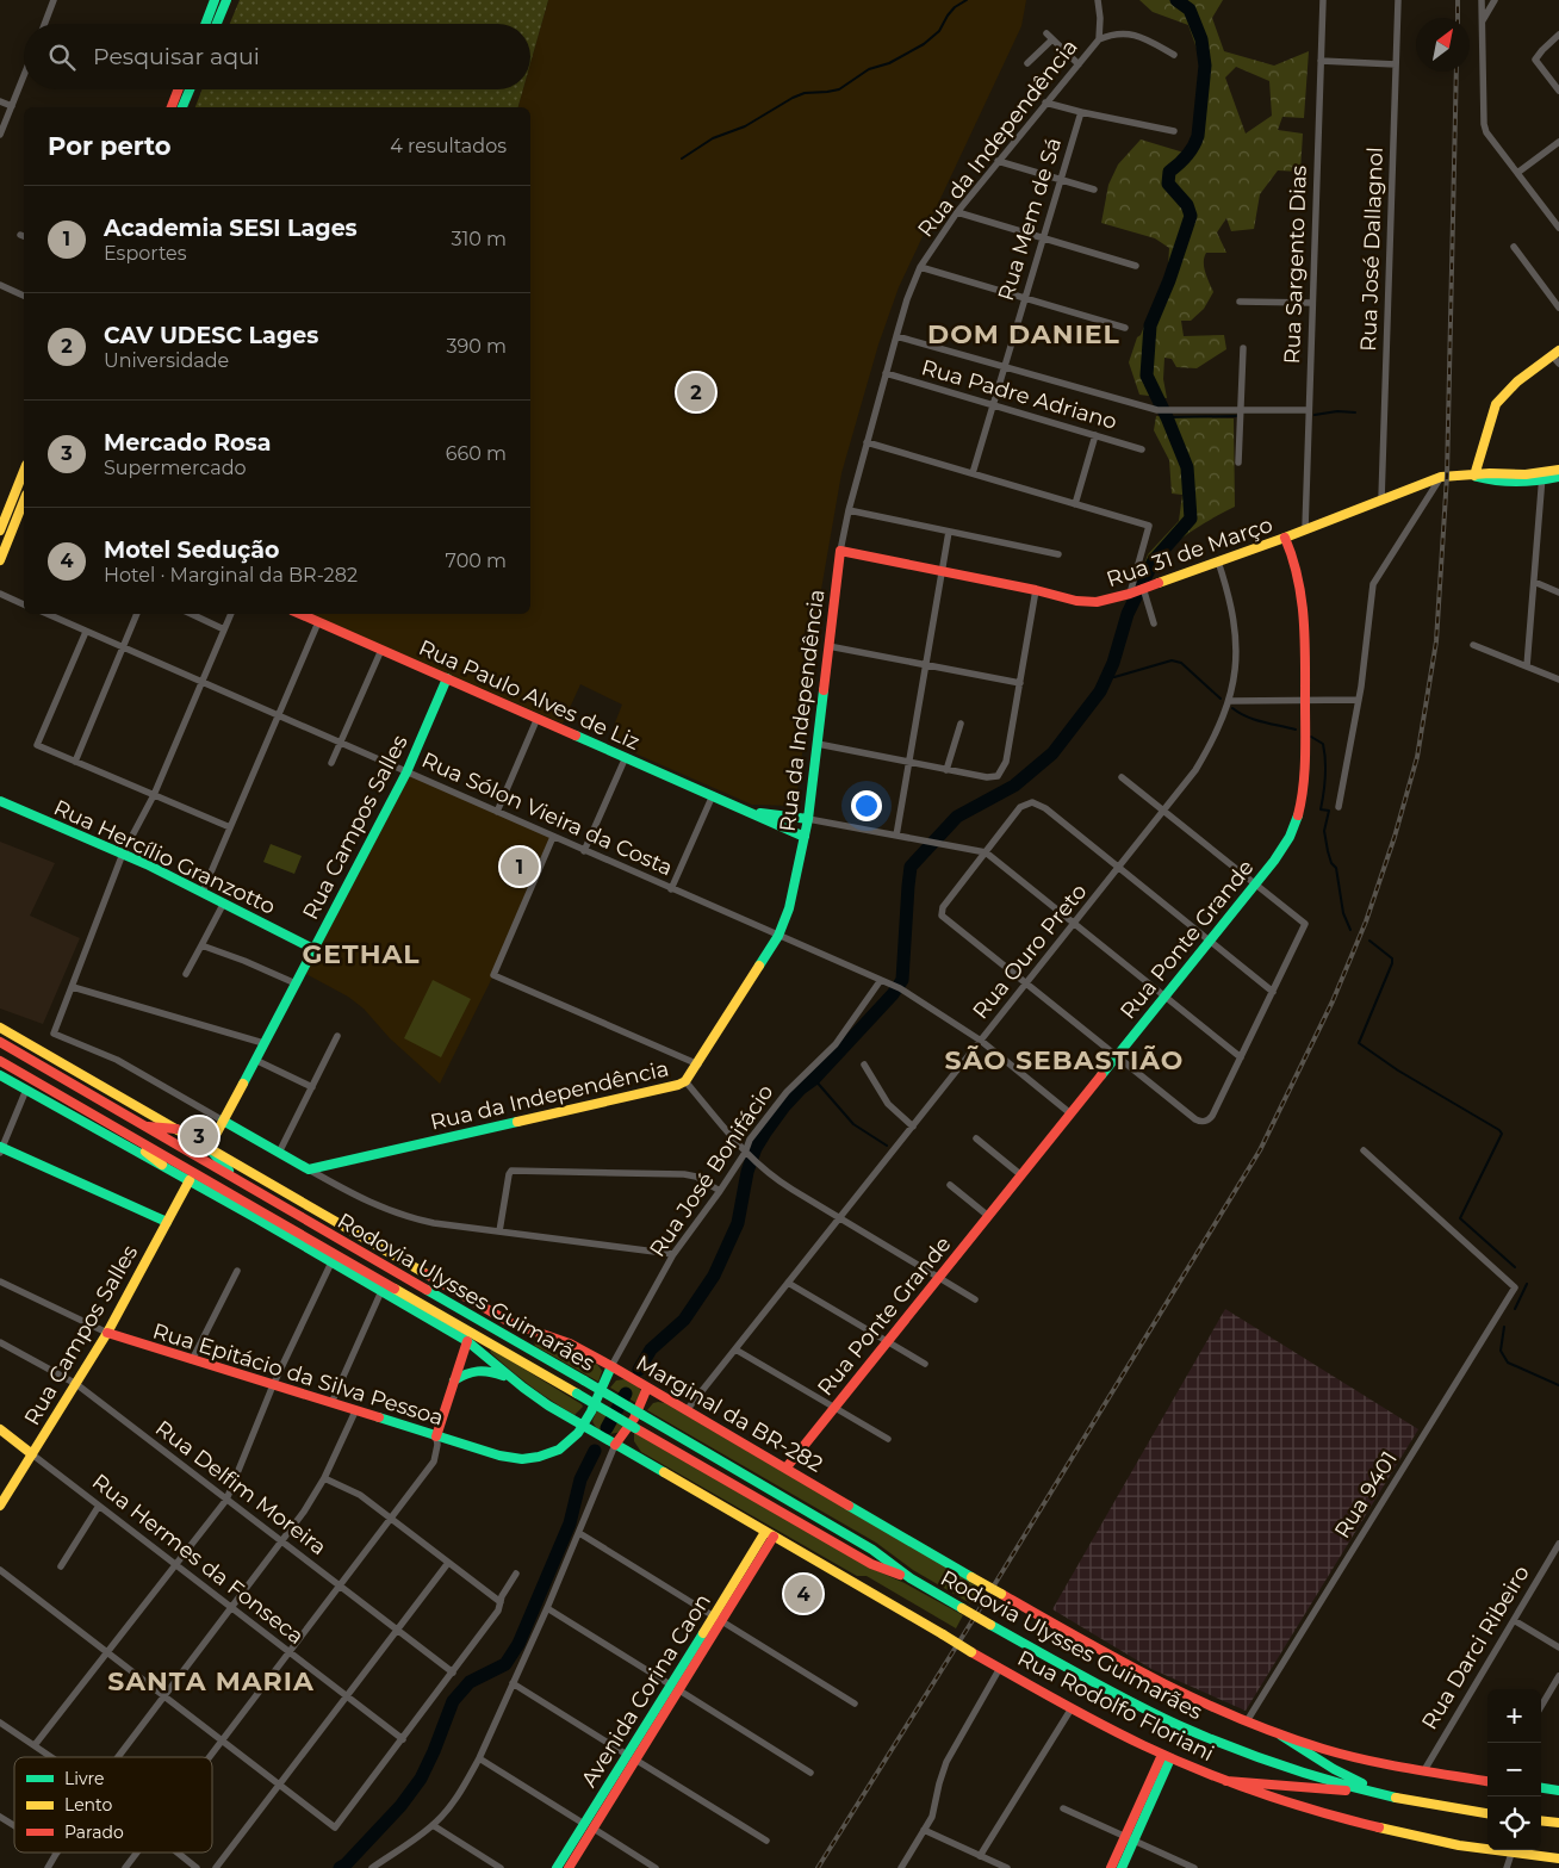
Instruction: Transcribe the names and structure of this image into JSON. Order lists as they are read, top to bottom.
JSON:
{
  "streets": {
    "main road": [
      "Rua da Independência",
      "Rua 31 de Março",
      "Rua Paulo Alves de Liz",
      "Rua Campos Salles",
      "Rua Hercílio Granzotto",
      "Rua Ponte Grande",
      "Rodovia Ulysses Guimarães",
      "Rua Epitácio da Silva Pessoa",
      "Marginal da BR-282",
      "Rua Hermes da Fonseca",
      "Avenida Corina Caon",
      "Rua Rodolfo Floriani"
    ],
    "street": [
      "Rua Mem de Sá",
      "Rua José Dallagnol",
      "Rua Sargento Dias",
      "Rua Padre Adriano",
      "Rua Sólon Vieira da Costa",
      "Rua Ouro Preto",
      "Rua José Bonifácio",
      "Rua Delfim Moreira",
      "Rua 9401",
      "Rua Darci Ribeiro"
    ]
  },
  "crossings": [
    ["Rua da Independência", "Rua Padre Adriano"],
    ["Rua da Independência", "Rua 31 de Março"],
    ["Rua da Independência", "Rua Paulo Alves de Liz"],
    ["Rua da Independência", "Rua Sólon Vieira da Costa"],
    ["Rua Mem de Sá", "Rua Padre Adriano"],
    ["Rua José Dallagnol", "Rua 31 de Março"],
    ["Rua Sargento Dias", "Rua 31 de Março"],
    ["Rua 31 de Março", "Rua Ponte Grande"],
    ["Rua 31 de Março", "Rua Ouro Preto"],
    ["Rua Paulo Alves de Liz", "Rua Campos Salles"],
    ["Rua Sólon Vieira da Costa", "Rua Campos Salles"],
    ["Rua Sólon Vieira da Costa", "Rua Ponte Grande"],
    ["Rua Sólon Vieira da Costa", "Rua Ouro Preto"],
    ["Rua Sólon Vieira da Costa", "Rua José Bonifácio"],
    ["Rua Campos Salles", "Rua Hercílio Granzotto"],
    ["Rua Campos Salles", "Rua Epitácio da Silva Pessoa"],
    ["Rua Campos Salles", "Marginal da BR-282"],
    ["Rua Campos Salles", "Rua Delfim Moreira"],
    ["Rua Campos Salles", "Rua Hermes da Fonseca"],
    ["Rua Ponte Grande", "Marginal da BR-282"],
    ["Rua Ouro Preto", "Marginal da BR-282"],
    ["Rua José Bonifácio", "Rua Epitácio da Silva Pessoa"],
    ["Rua José Bonifácio", "Marginal da BR-282"],
    ["Rua Epitácio da Silva Pessoa", "Marginal da BR-282"],
    ["Marginal da BR-282", "Rua 9401"],
    ["Avenida Corina Caon", "Rua Rodolfo Floriani"]
  ],
  "districts": [
    "DOM DANIEL",
    "GETHAL",
    "SÃO SEBASTIÃO",
    "SANTA MARIA"
  ],
  "legend": ["Livre", "Lento", "Parado"],
  "north": "top right",
  "page": {
    "search": "Pesquisar aqui",
    "heading": ["Por perto", "4 resultados"],
    "list": [
      {
        "mark": "1",
        "name": "Academia SESI Lages",
        "note": "Esportes",
        "value": "310 m"
      },
      {
        "mark": "2",
        "name": "CAV UDESC Lages",
        "note": "Universidade",
        "value": "390 m"
      },
      {
        "mark": "3",
        "name": "Mercado Rosa",
        "note": "Supermercado",
        "value": "660 m"
      },
      {
        "mark": "4",
        "name": "Motel Sedução",
        "note": "Hotel · Marginal da BR-282",
        "value": "700 m"
      }
    ],
    "pins": [
      "2",
      "1",
      "3",
      "4"
    ],
    "map_buttons": ["+", "−"]
  }
}
